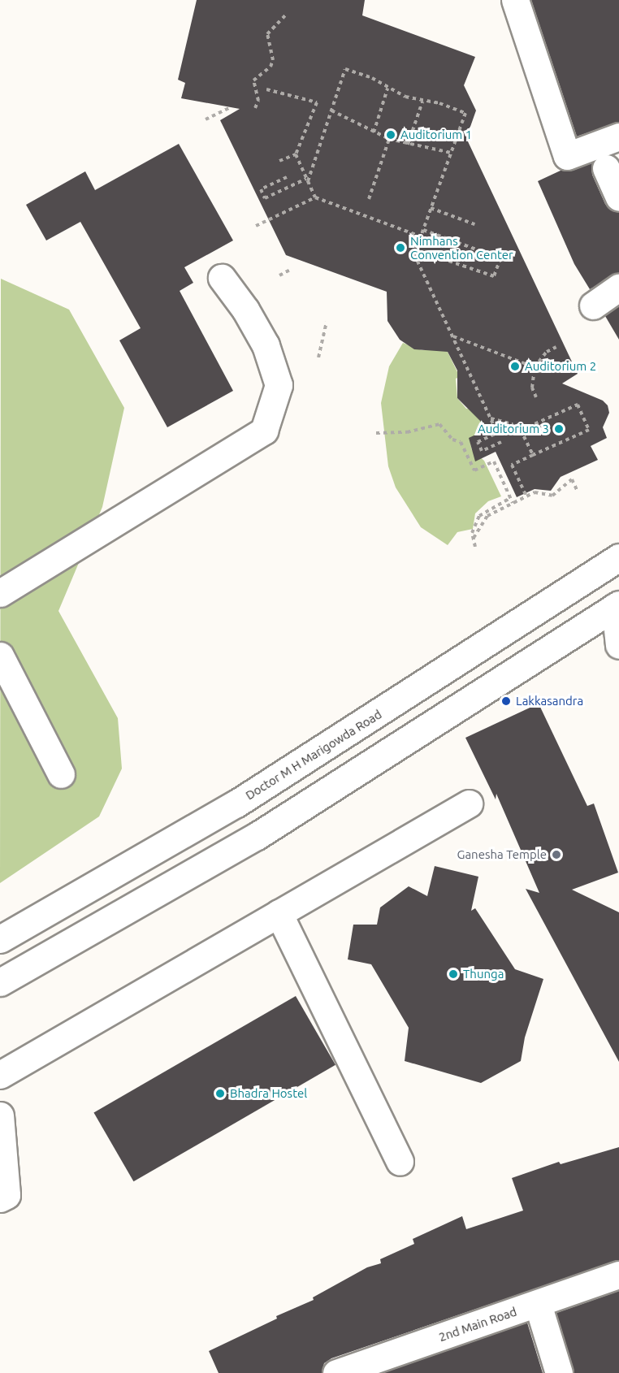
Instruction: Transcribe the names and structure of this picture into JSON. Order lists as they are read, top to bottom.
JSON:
{
  "streets": {
    "main road": ["Doctor M H Marigowda Road", "2nd Main Road"]
  },
  "places": [
    "Auditorium 1",
    "Nimhans Convention Center",
    "Auditorium 2",
    "Auditorium 3",
    "Lakkasandra",
    "Ganesha Temple",
    "Thunga",
    "Bhadra Hostel"
  ]
}
